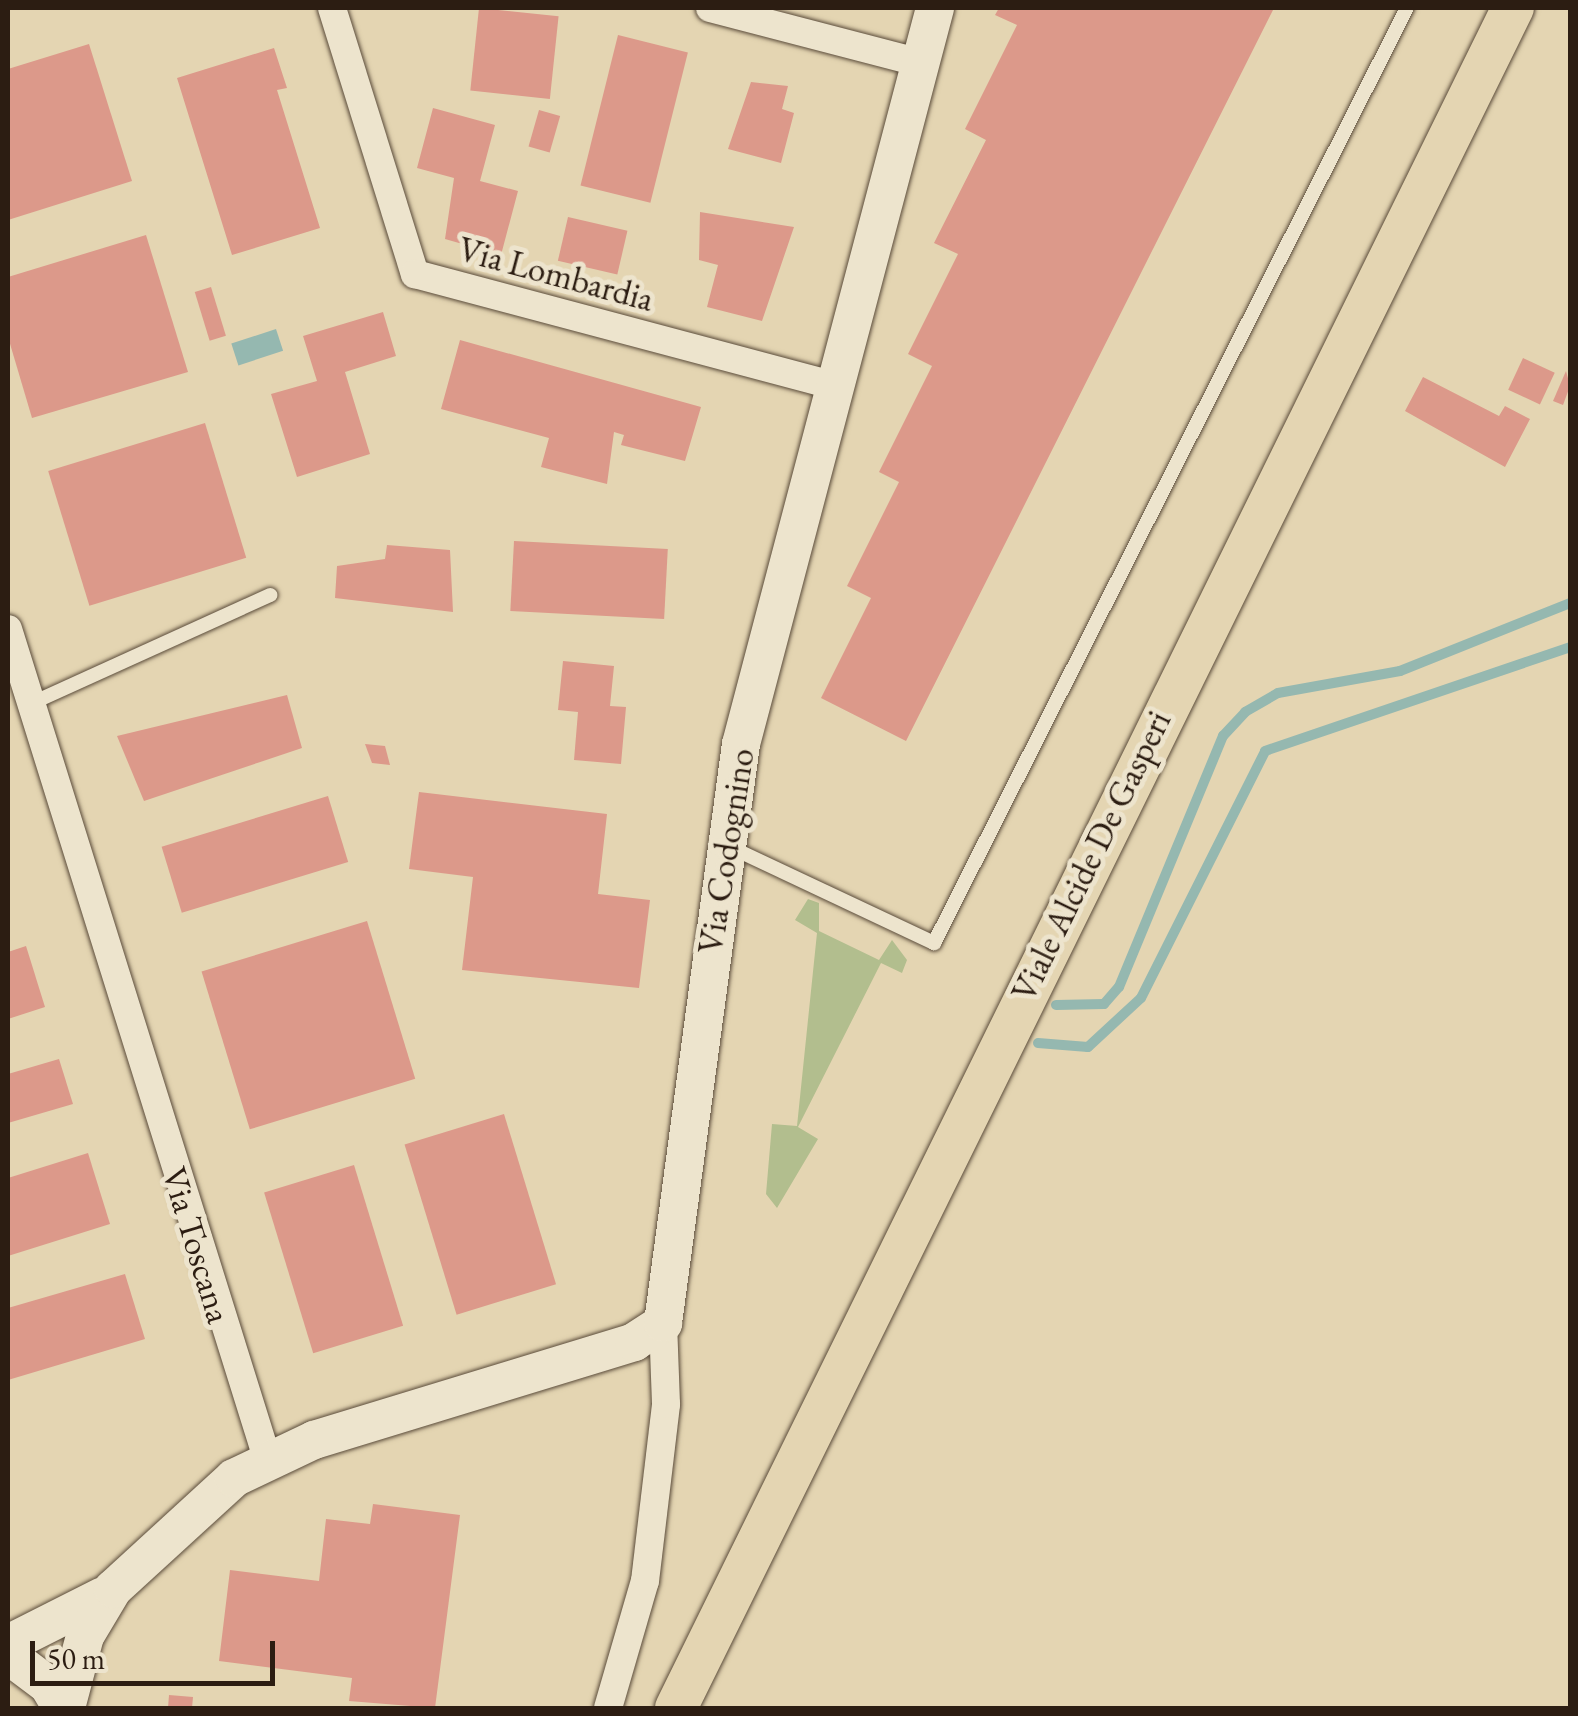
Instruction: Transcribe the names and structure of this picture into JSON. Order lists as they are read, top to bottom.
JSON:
{
  "streets": {
    "main road": ["Viale Alcide De Gasperi"],
    "street": ["Via Lombardia", "Via Codognino", "Via Toscana"]
  },
  "crossings": [
    ["Via Lombardia", "Via Codognino"]
  ],
  "scale_bar": "50 m"
}
